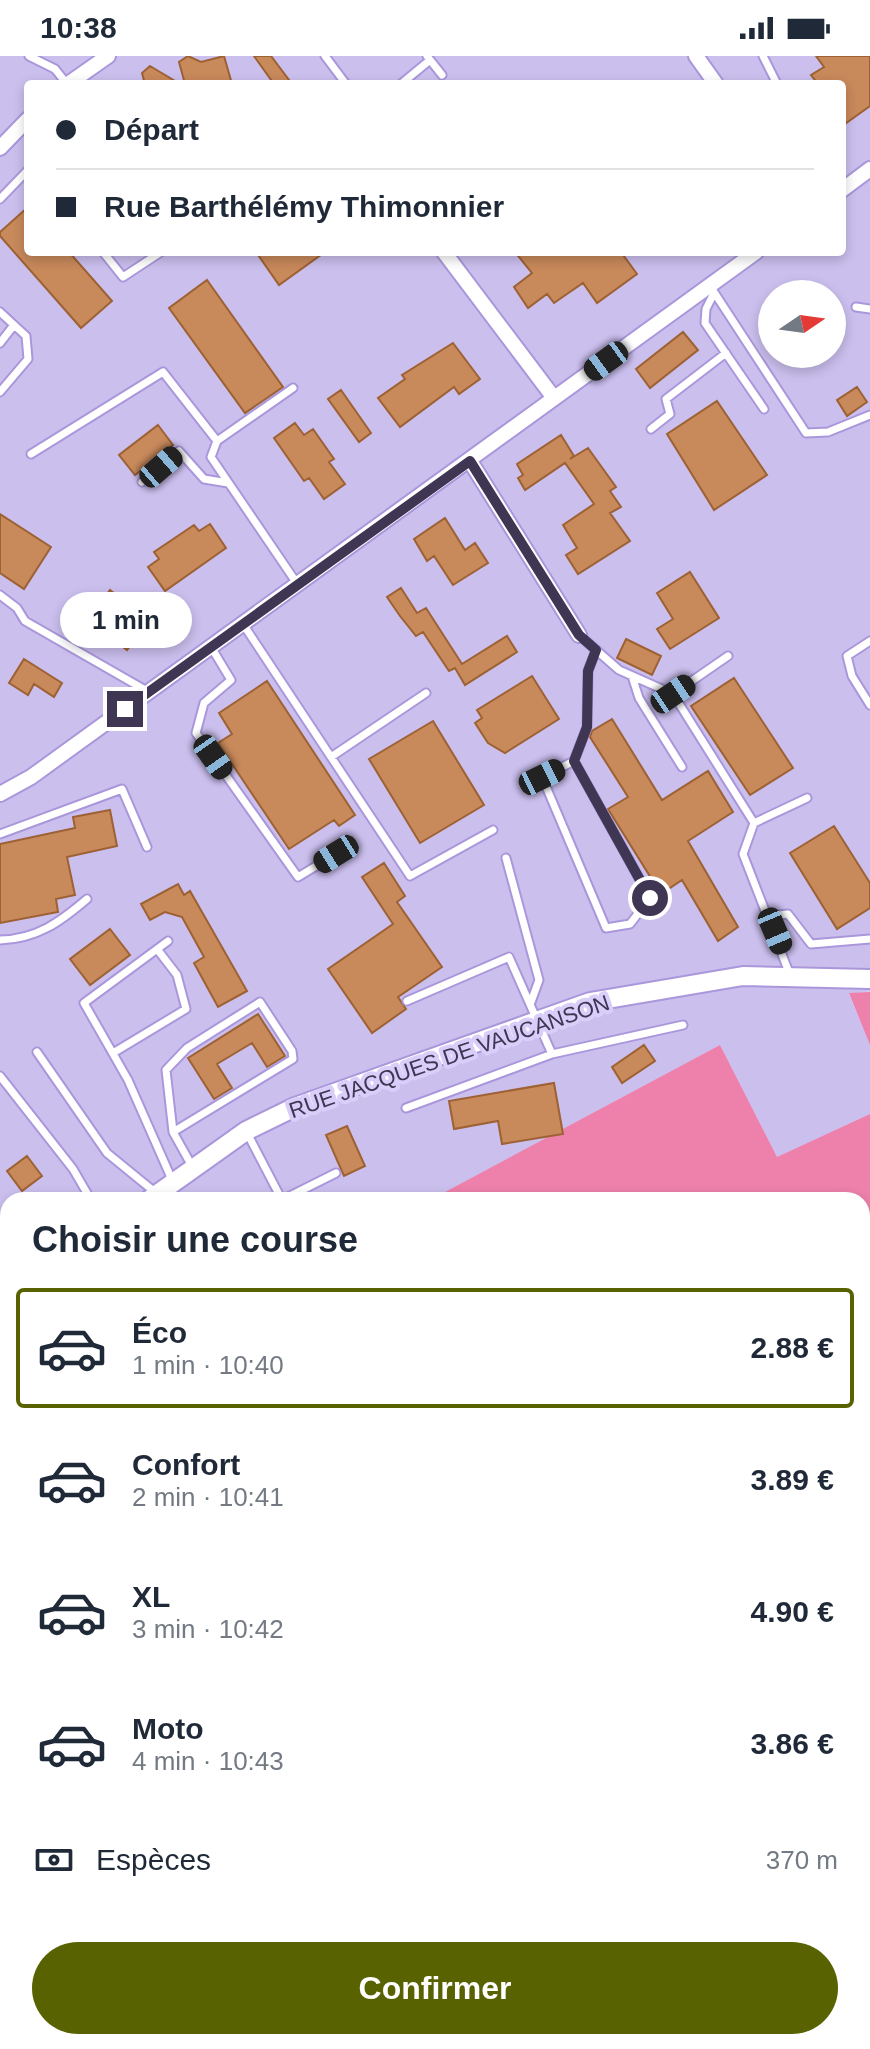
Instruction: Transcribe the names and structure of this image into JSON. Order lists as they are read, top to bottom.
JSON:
{
  "streets": {
    "street": ["RUE JACQUES DE VAUCANSON"]
  },
  "north": "right",
  "page": {
    "status": "10:38",
    "banner": ["Départ", "Rue Barthélémy Thimonnier"],
    "bubble": "1 min",
    "heading": "Choisir une course",
    "list": [
      {
        "name": "Éco",
        "note": "1 min · 10:40",
        "value": "2.88 €"
      },
      {
        "name": "Confort",
        "note": "2 min · 10:41",
        "value": "3.89 €"
      },
      {
        "name": "XL",
        "note": "3 min · 10:42",
        "value": "4.90 €"
      },
      {
        "name": "Moto",
        "note": "4 min · 10:43",
        "value": "3.86 €"
      }
    ],
    "pay": ["Espèces", "370 m"],
    "buttons": "Confirmer"
  }
}
